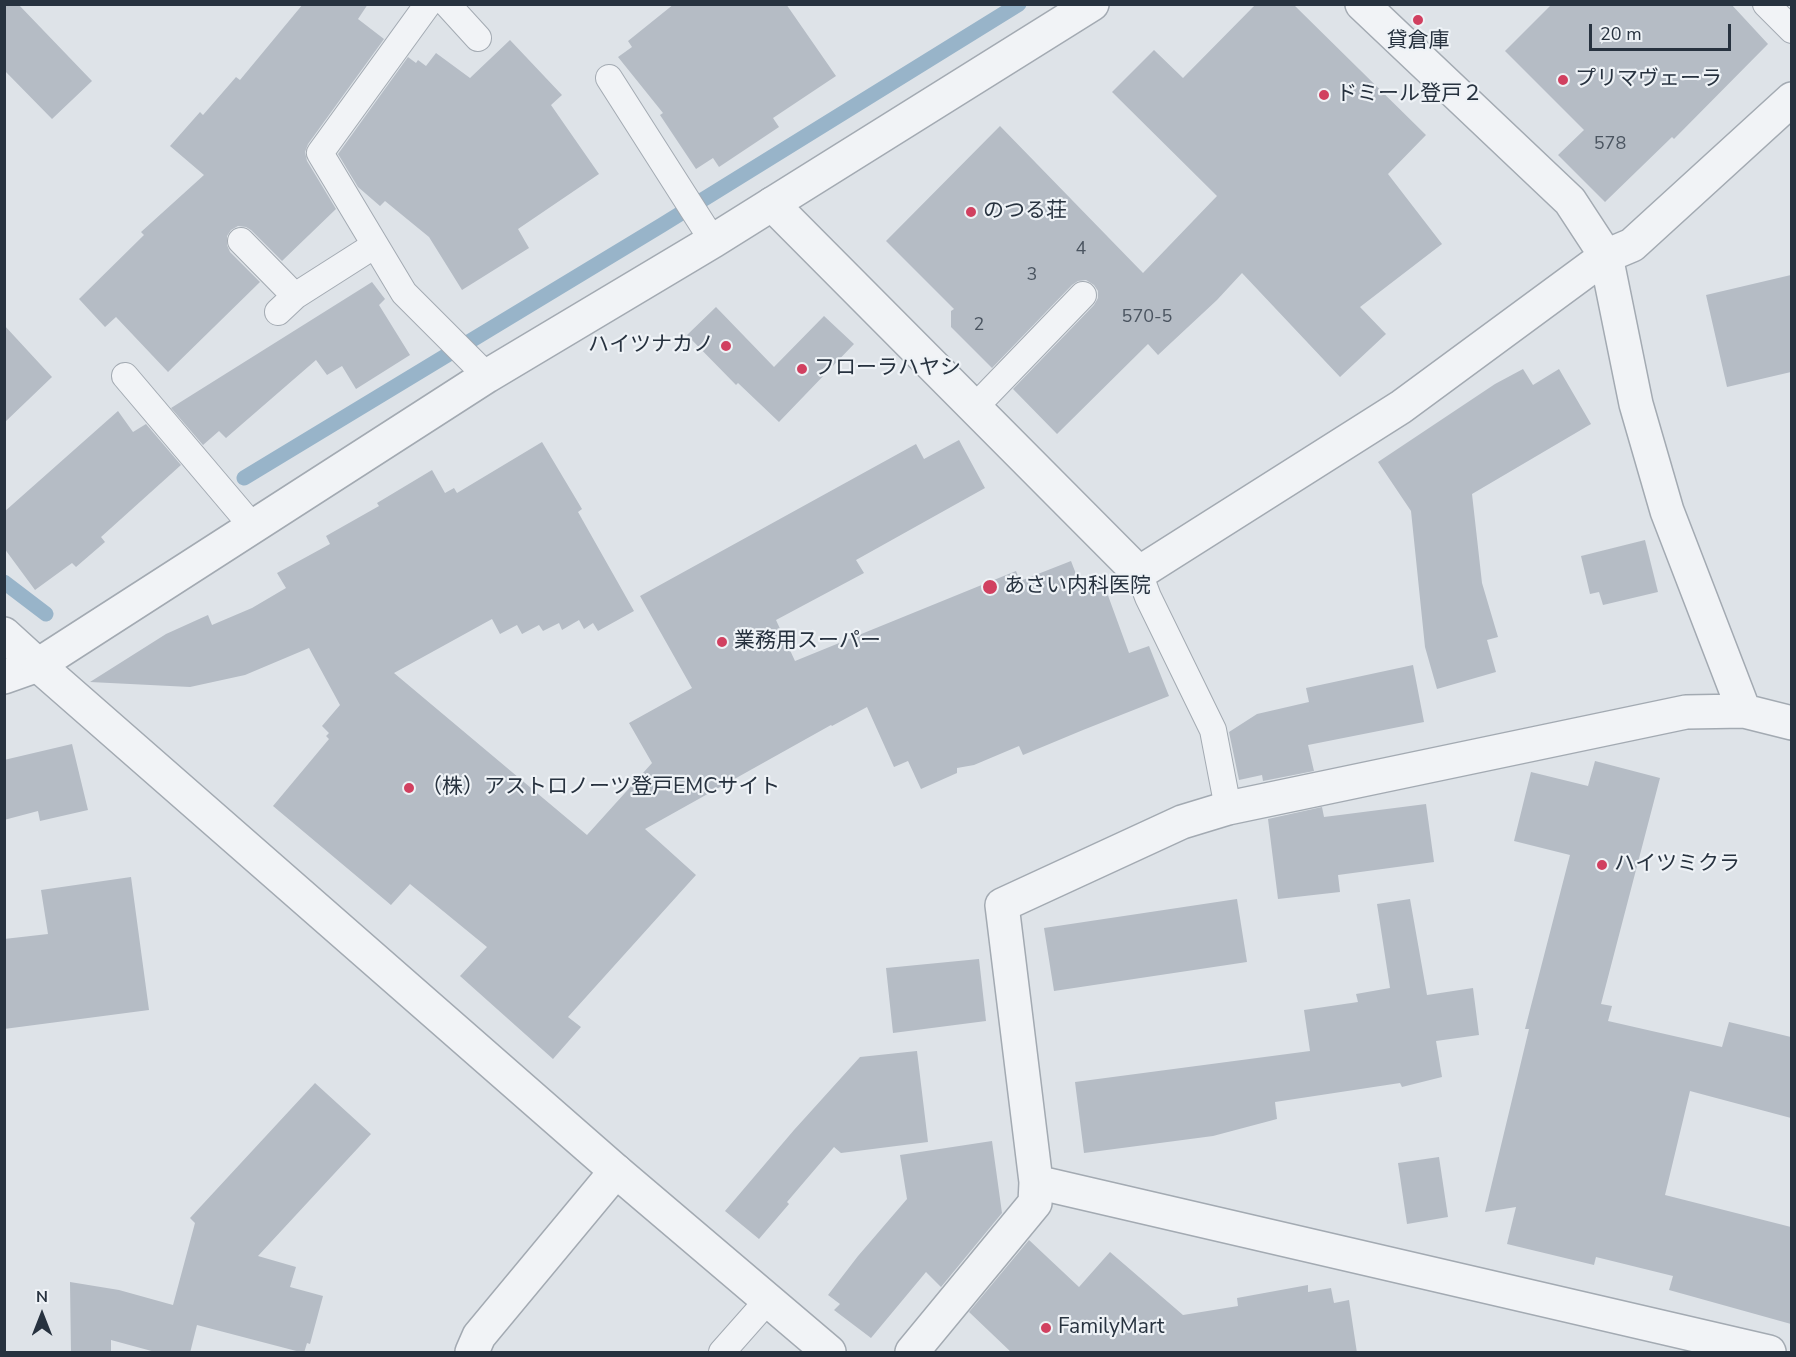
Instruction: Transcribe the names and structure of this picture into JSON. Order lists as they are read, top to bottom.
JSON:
{
  "places": [
    "貸倉庫",
    "プリマヴェーラ",
    "ドミール登戸２",
    "のつる荘",
    "ハイツナカノ",
    "フローラハヤシ",
    "あさい内科医院",
    "業務用スーパー",
    "（株）アストロノーツ登戸EMCサイト",
    "ハイツミクラ",
    "FamilyMart"
  ],
  "house_numbers": [
    "578",
    "4",
    "3",
    "570-5",
    "2"
  ],
  "scale_bar": "20 m",
  "north": "top"
}
